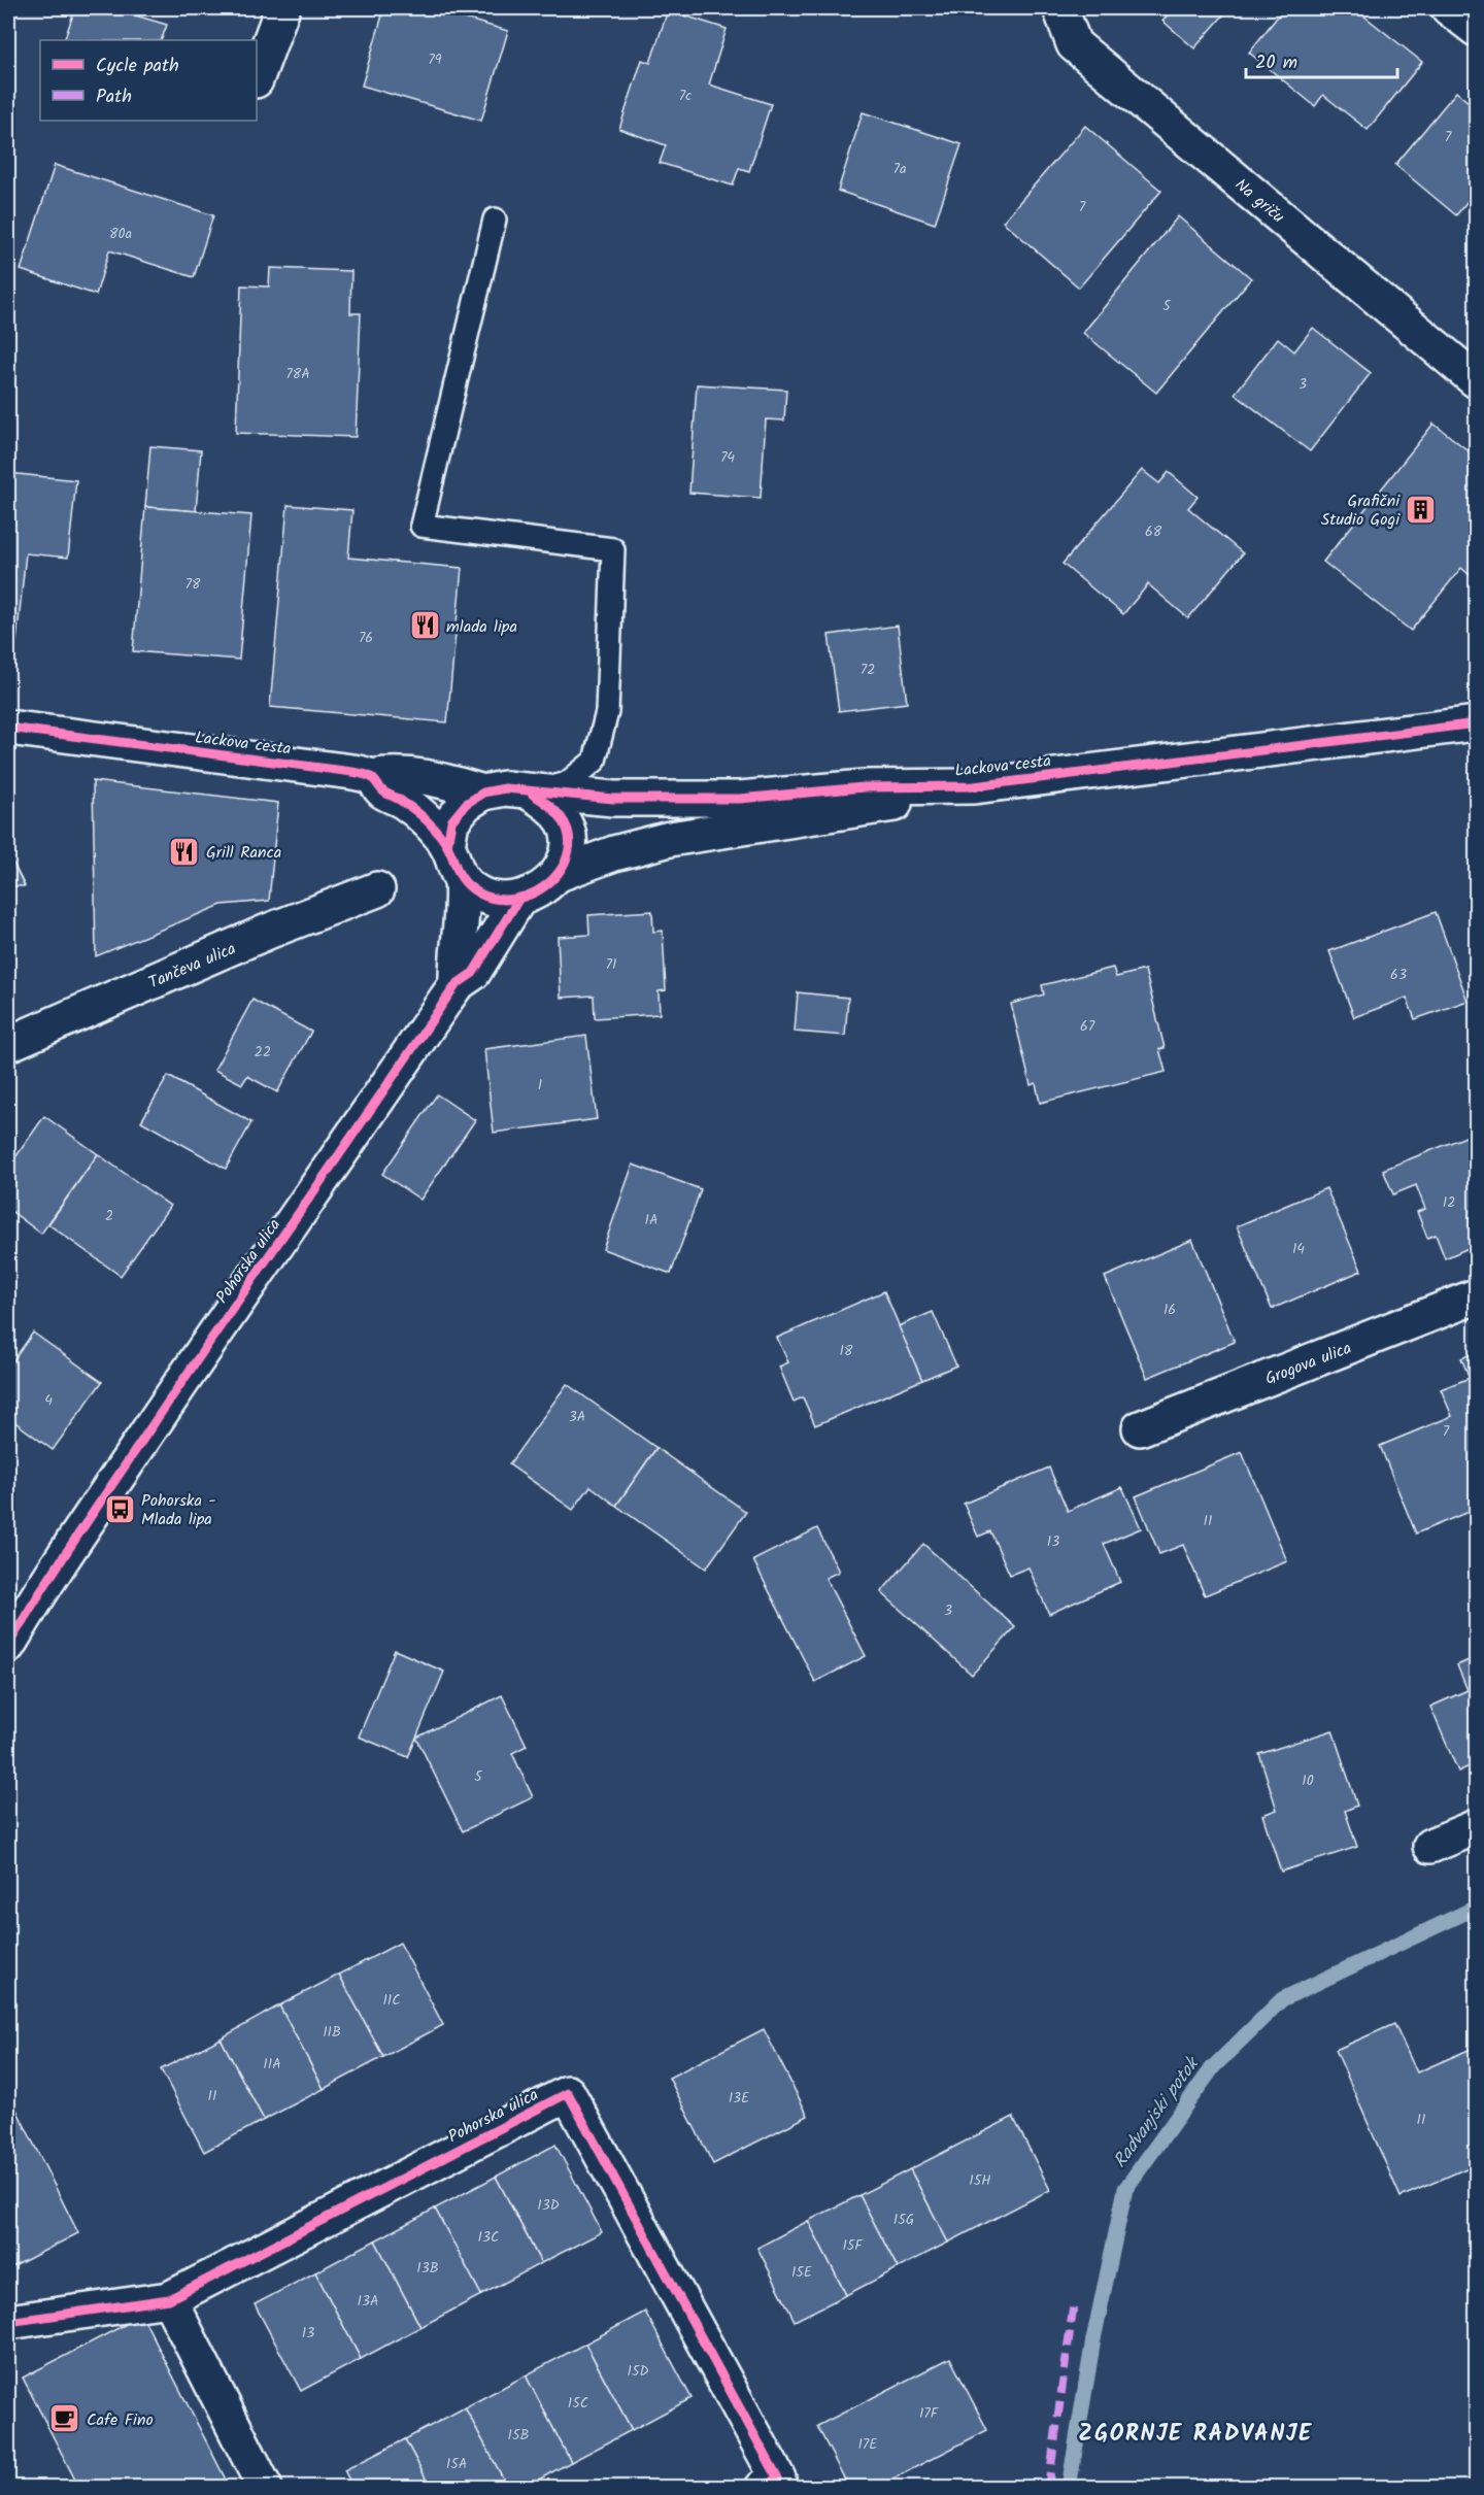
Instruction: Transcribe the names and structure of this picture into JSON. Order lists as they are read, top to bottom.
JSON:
{
  "streets": {
    "street": [
      "Na griču",
      "Lackova cesta",
      "Tančeva ulica",
      "Pohorska ulica",
      "Grogova ulica"
    ]
  },
  "crossings": [
    ["Lackova cesta", "Pohorska ulica"]
  ],
  "districts": ["ZGORNJE RADVANJE"],
  "water": ["Radvanjski potok"],
  "places": {
    "building": ["Grafični Studio Gogi"],
    "restaurant": ["mlada lipa", "Grill Ranca"],
    "bus stop": ["Pohorska - Mlada lipa"],
    "cafe": ["Cafe Fino"]
  },
  "house_numbers": [
    "79",
    "7c",
    "7",
    "7a",
    "7",
    "80a",
    "5",
    "78A",
    "3",
    "74",
    "68",
    "78",
    "76",
    "72",
    "71",
    "63",
    "67",
    "22",
    "1",
    "12",
    "2",
    "1A",
    "14",
    "16",
    "18",
    "4",
    "3A",
    "7",
    "11",
    "13",
    "3",
    "5",
    "10",
    "11C",
    "11B",
    "11A",
    "11",
    "13E",
    "11",
    "15H",
    "13D",
    "15G",
    "13C",
    "15F",
    "13B",
    "15E",
    "13A",
    "13",
    "15D",
    "15C",
    "17F",
    "15B",
    "17E",
    "15A"
  ],
  "legend": ["Cycle path", "Path"],
  "scale_bar": "20 m"
}
